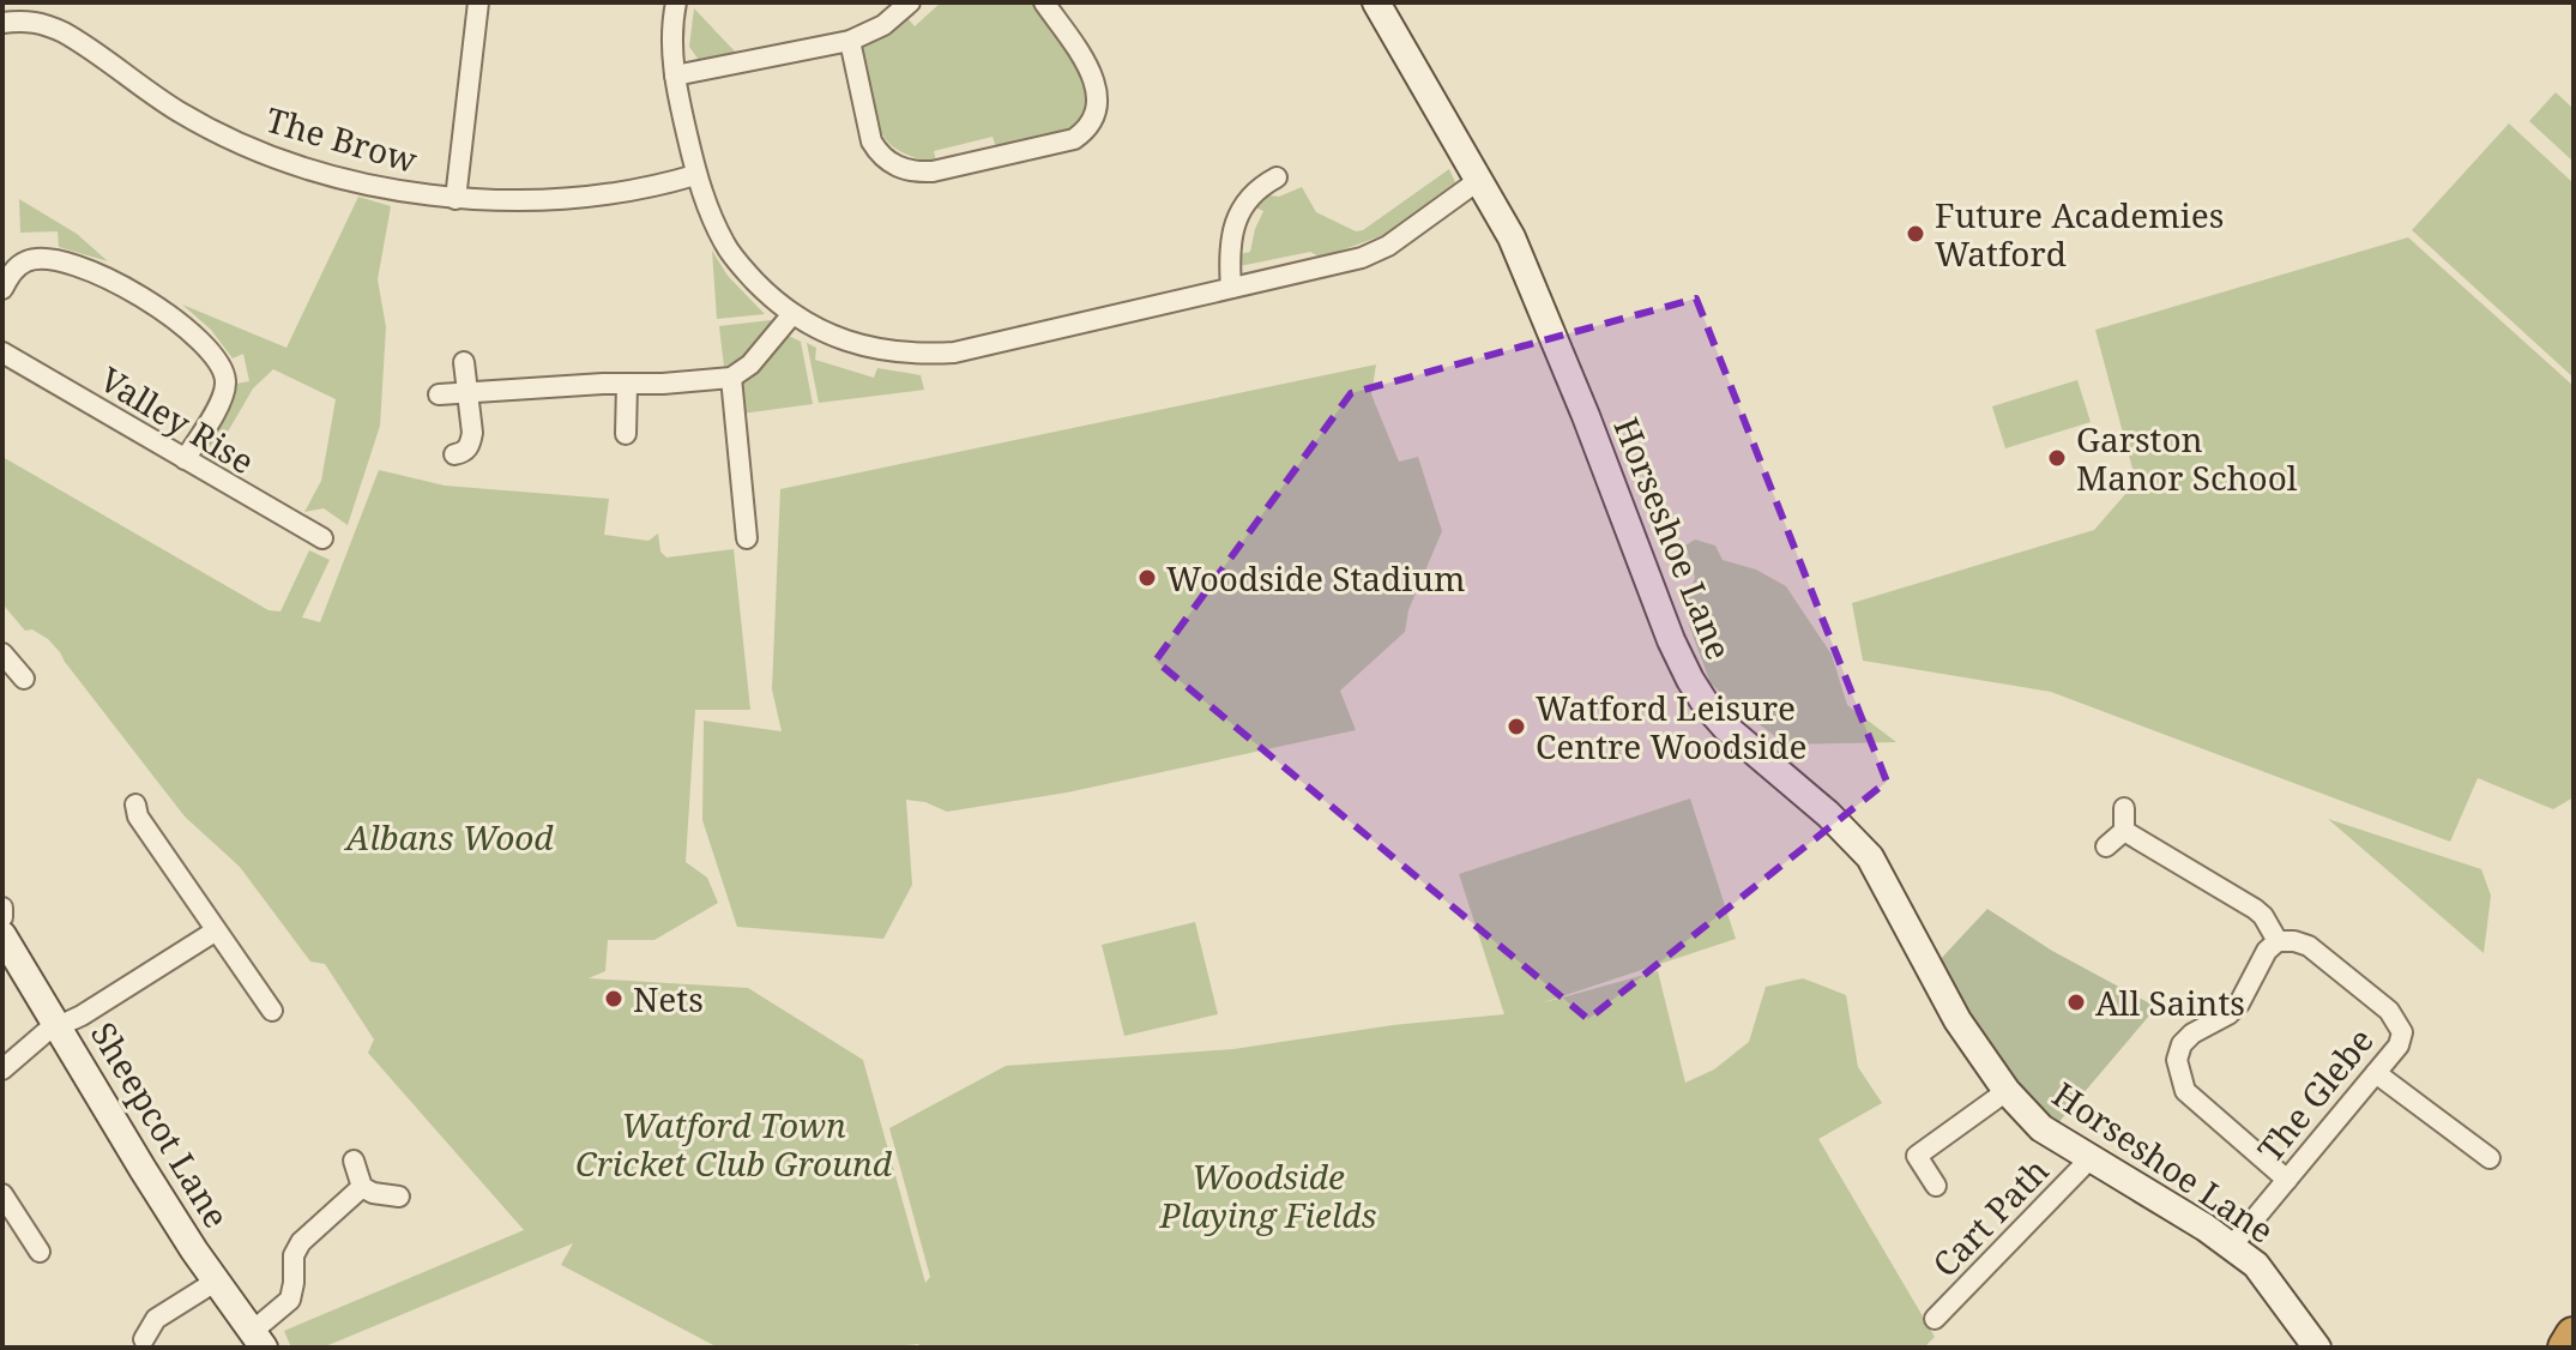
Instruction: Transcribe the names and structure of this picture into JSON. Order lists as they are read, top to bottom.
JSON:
{
  "streets": {
    "street": [
      "The Brow",
      "Valley Rise",
      "Horseshoe Lane",
      "The Glebe",
      "Sheepcot Lane",
      "Cart Path"
    ]
  },
  "crossings": [
    ["Horseshoe Lane", "The Glebe"],
    ["Horseshoe Lane", "Cart Path"]
  ],
  "parks": ["Albans Wood", "Watford Town Cricket Club Ground", "Woodside Playing Fields"],
  "places": [
    "Future Academies Watford",
    "Garston Manor School",
    "Woodside Stadium",
    "Watford Leisure Centre Woodside",
    "Nets",
    "All Saints"
  ]
}
